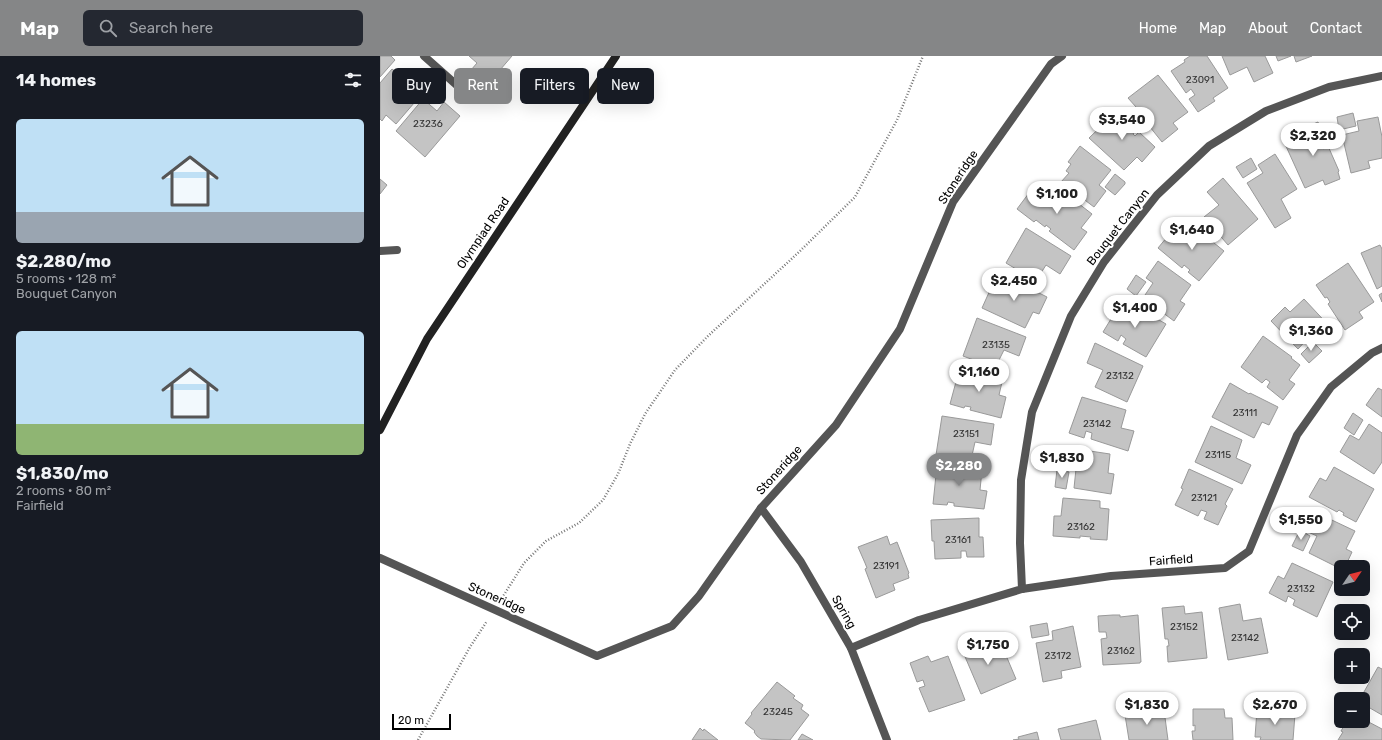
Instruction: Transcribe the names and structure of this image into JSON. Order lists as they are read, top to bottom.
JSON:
{
  "streets": {
    "main road": ["Olympiad Road"],
    "street": [
      "Stoneridge",
      "Bouquet Canyon",
      "Fairfield",
      "Spring"
    ]
  },
  "crossings": [
    ["Stoneridge", "Spring"],
    ["Bouquet Canyon", "Fairfield"],
    ["Fairfield", "Spring"]
  ],
  "house_numbers": [
    "23091",
    "23236",
    "23135",
    "23132",
    "23111",
    "23142",
    "23151",
    "23115",
    "23121",
    "23162",
    "23161",
    "23191",
    "23132",
    "23152",
    "23142",
    "23162",
    "23172",
    "23245"
  ],
  "scale_bar": "20 m",
  "north": "top right",
  "page": {
    "header": "Map",
    "search": "Search here",
    "nav": [
      "Home",
      "Map",
      "About",
      "Contact"
    ],
    "heading": "14 homes",
    "chip": [
      "Buy",
      "Rent",
      "Filters",
      "New"
    ],
    "list": [
      {
        "name": "$2,280/mo",
        "note": "5 rooms · 128 m² · Bouquet Canyon"
      },
      {
        "name": "$1,830/mo",
        "note": "2 rooms · 80 m² · Fairfield"
      }
    ],
    "price": [
      "$3,540",
      "$2,320",
      "$1,100",
      "$1,640",
      "$2,450",
      "$1,400",
      "$1,360",
      "$1,160",
      "$1,830",
      "$2,280",
      "$1,550",
      "$1,750",
      "$1,830",
      "$2,670"
    ],
    "map_buttons": ["+", "−"],
    "scale": "20 m"
  }
}
